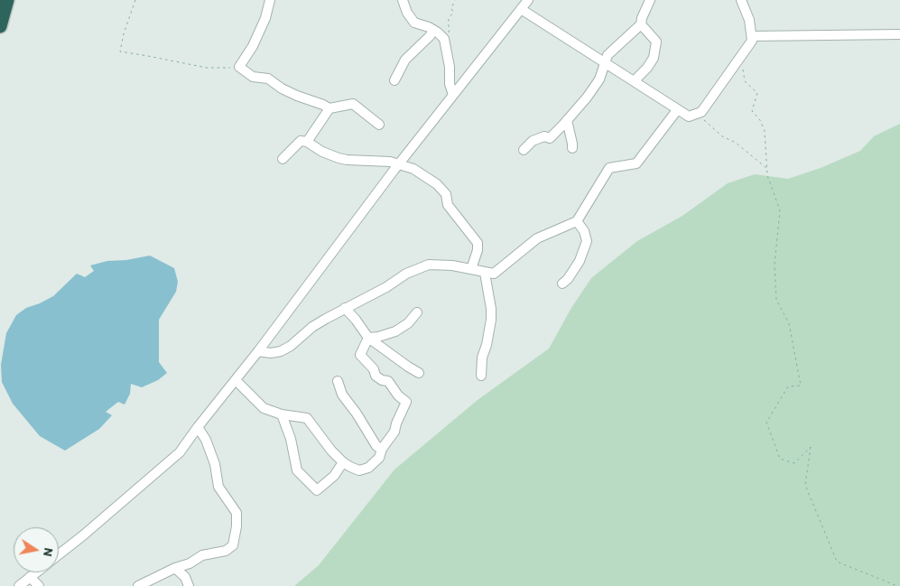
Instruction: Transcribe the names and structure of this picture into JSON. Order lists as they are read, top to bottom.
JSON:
{
  "north": "right"
}
